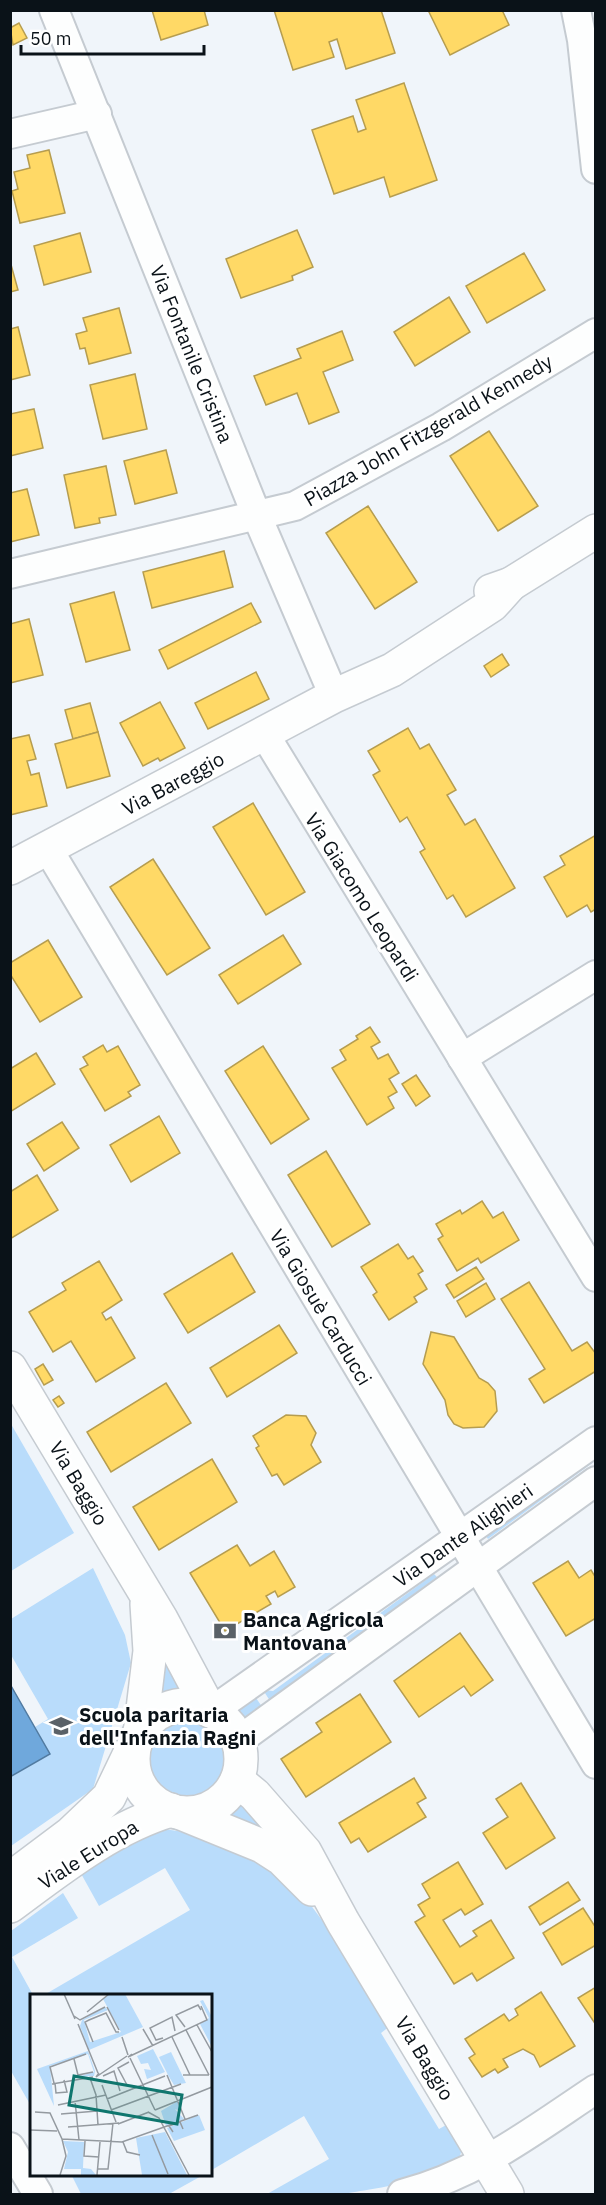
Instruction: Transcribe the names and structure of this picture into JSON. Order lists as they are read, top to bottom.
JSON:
{
  "streets": {
    "street": [
      "Via Fontanile Cristina",
      "Piazza John Fitzgerald Kennedy",
      "Via Bareggio",
      "Via Giacomo Leopardi",
      "Via Giosuè Carducci",
      "Via Baggio",
      "Via Dante Alighieri",
      "Viale Europa"
    ]
  },
  "crossings": [
    ["Via Fontanile Cristina", "Piazza John Fitzgerald Kennedy"],
    ["Via Fontanile Cristina", "Via Bareggio"],
    ["Via Bareggio", "Via Giacomo Leopardi"],
    ["Via Bareggio", "Via Giosuè Carducci"],
    ["Via Giosuè Carducci", "Via Dante Alighieri"],
    ["Via Baggio", "Via Dante Alighieri"],
    ["Via Baggio", "Viale Europa"],
    ["Via Dante Alighieri", "Viale Europa"]
  ],
  "places": {
    "bank": ["Banca Agricola Mantovana"],
    "school or university": ["Scuola paritaria dell'Infanzia Ragni"]
  },
  "scale_bar": "50 m"
}
